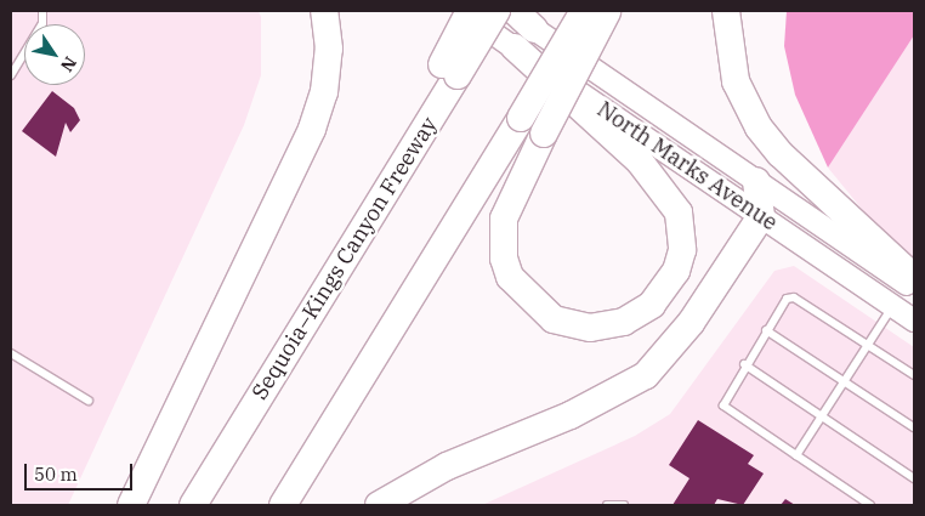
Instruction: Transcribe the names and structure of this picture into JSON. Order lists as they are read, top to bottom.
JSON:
{
  "streets": {
    "highway": ["Sequoia–Kings Canyon Freeway"],
    "main road": ["North Marks Avenue"]
  },
  "scale_bar": "50 m",
  "north": "bottom right"
}
